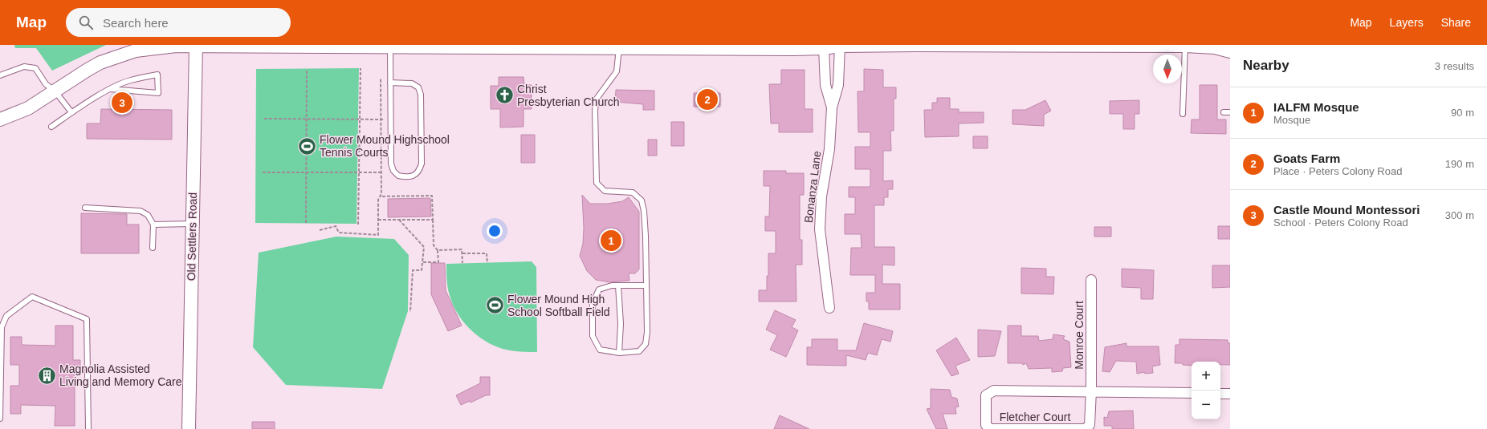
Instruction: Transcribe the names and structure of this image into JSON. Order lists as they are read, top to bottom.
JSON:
{
  "streets": {
    "street": [
      "Bonanza Lane",
      "Old Settlers Road",
      "Monroe Court",
      "Fletcher Court"
    ]
  },
  "crossings": [
    ["Monroe Court", "Fletcher Court"]
  ],
  "places": {
    "church": ["Christ Presbyterian Church"],
    "sports": ["Flower Mound Highschool Tennis Courts", "Flower Mound High School Softball Field"],
    "building": ["Magnolia Assisted Living and Memory Care"]
  },
  "north": "bottom",
  "page": {
    "header": "Map",
    "search": "Search here",
    "nav": ["Map", "Layers", "Share"],
    "heading": ["Nearby", "3 results"],
    "list": [
      {
        "mark": "1",
        "name": "IALFM Mosque",
        "note": "Mosque",
        "value": "90 m"
      },
      {
        "mark": "2",
        "name": "Goats Farm",
        "note": "Place · Peters Colony Road",
        "value": "190 m"
      },
      {
        "mark": "3",
        "name": "Castle Mound Montessori",
        "note": "School · Peters Colony Road",
        "value": "300 m"
      }
    ],
    "pins": ["2", "3", "1"],
    "map_buttons": ["+", "−"]
  }
}
